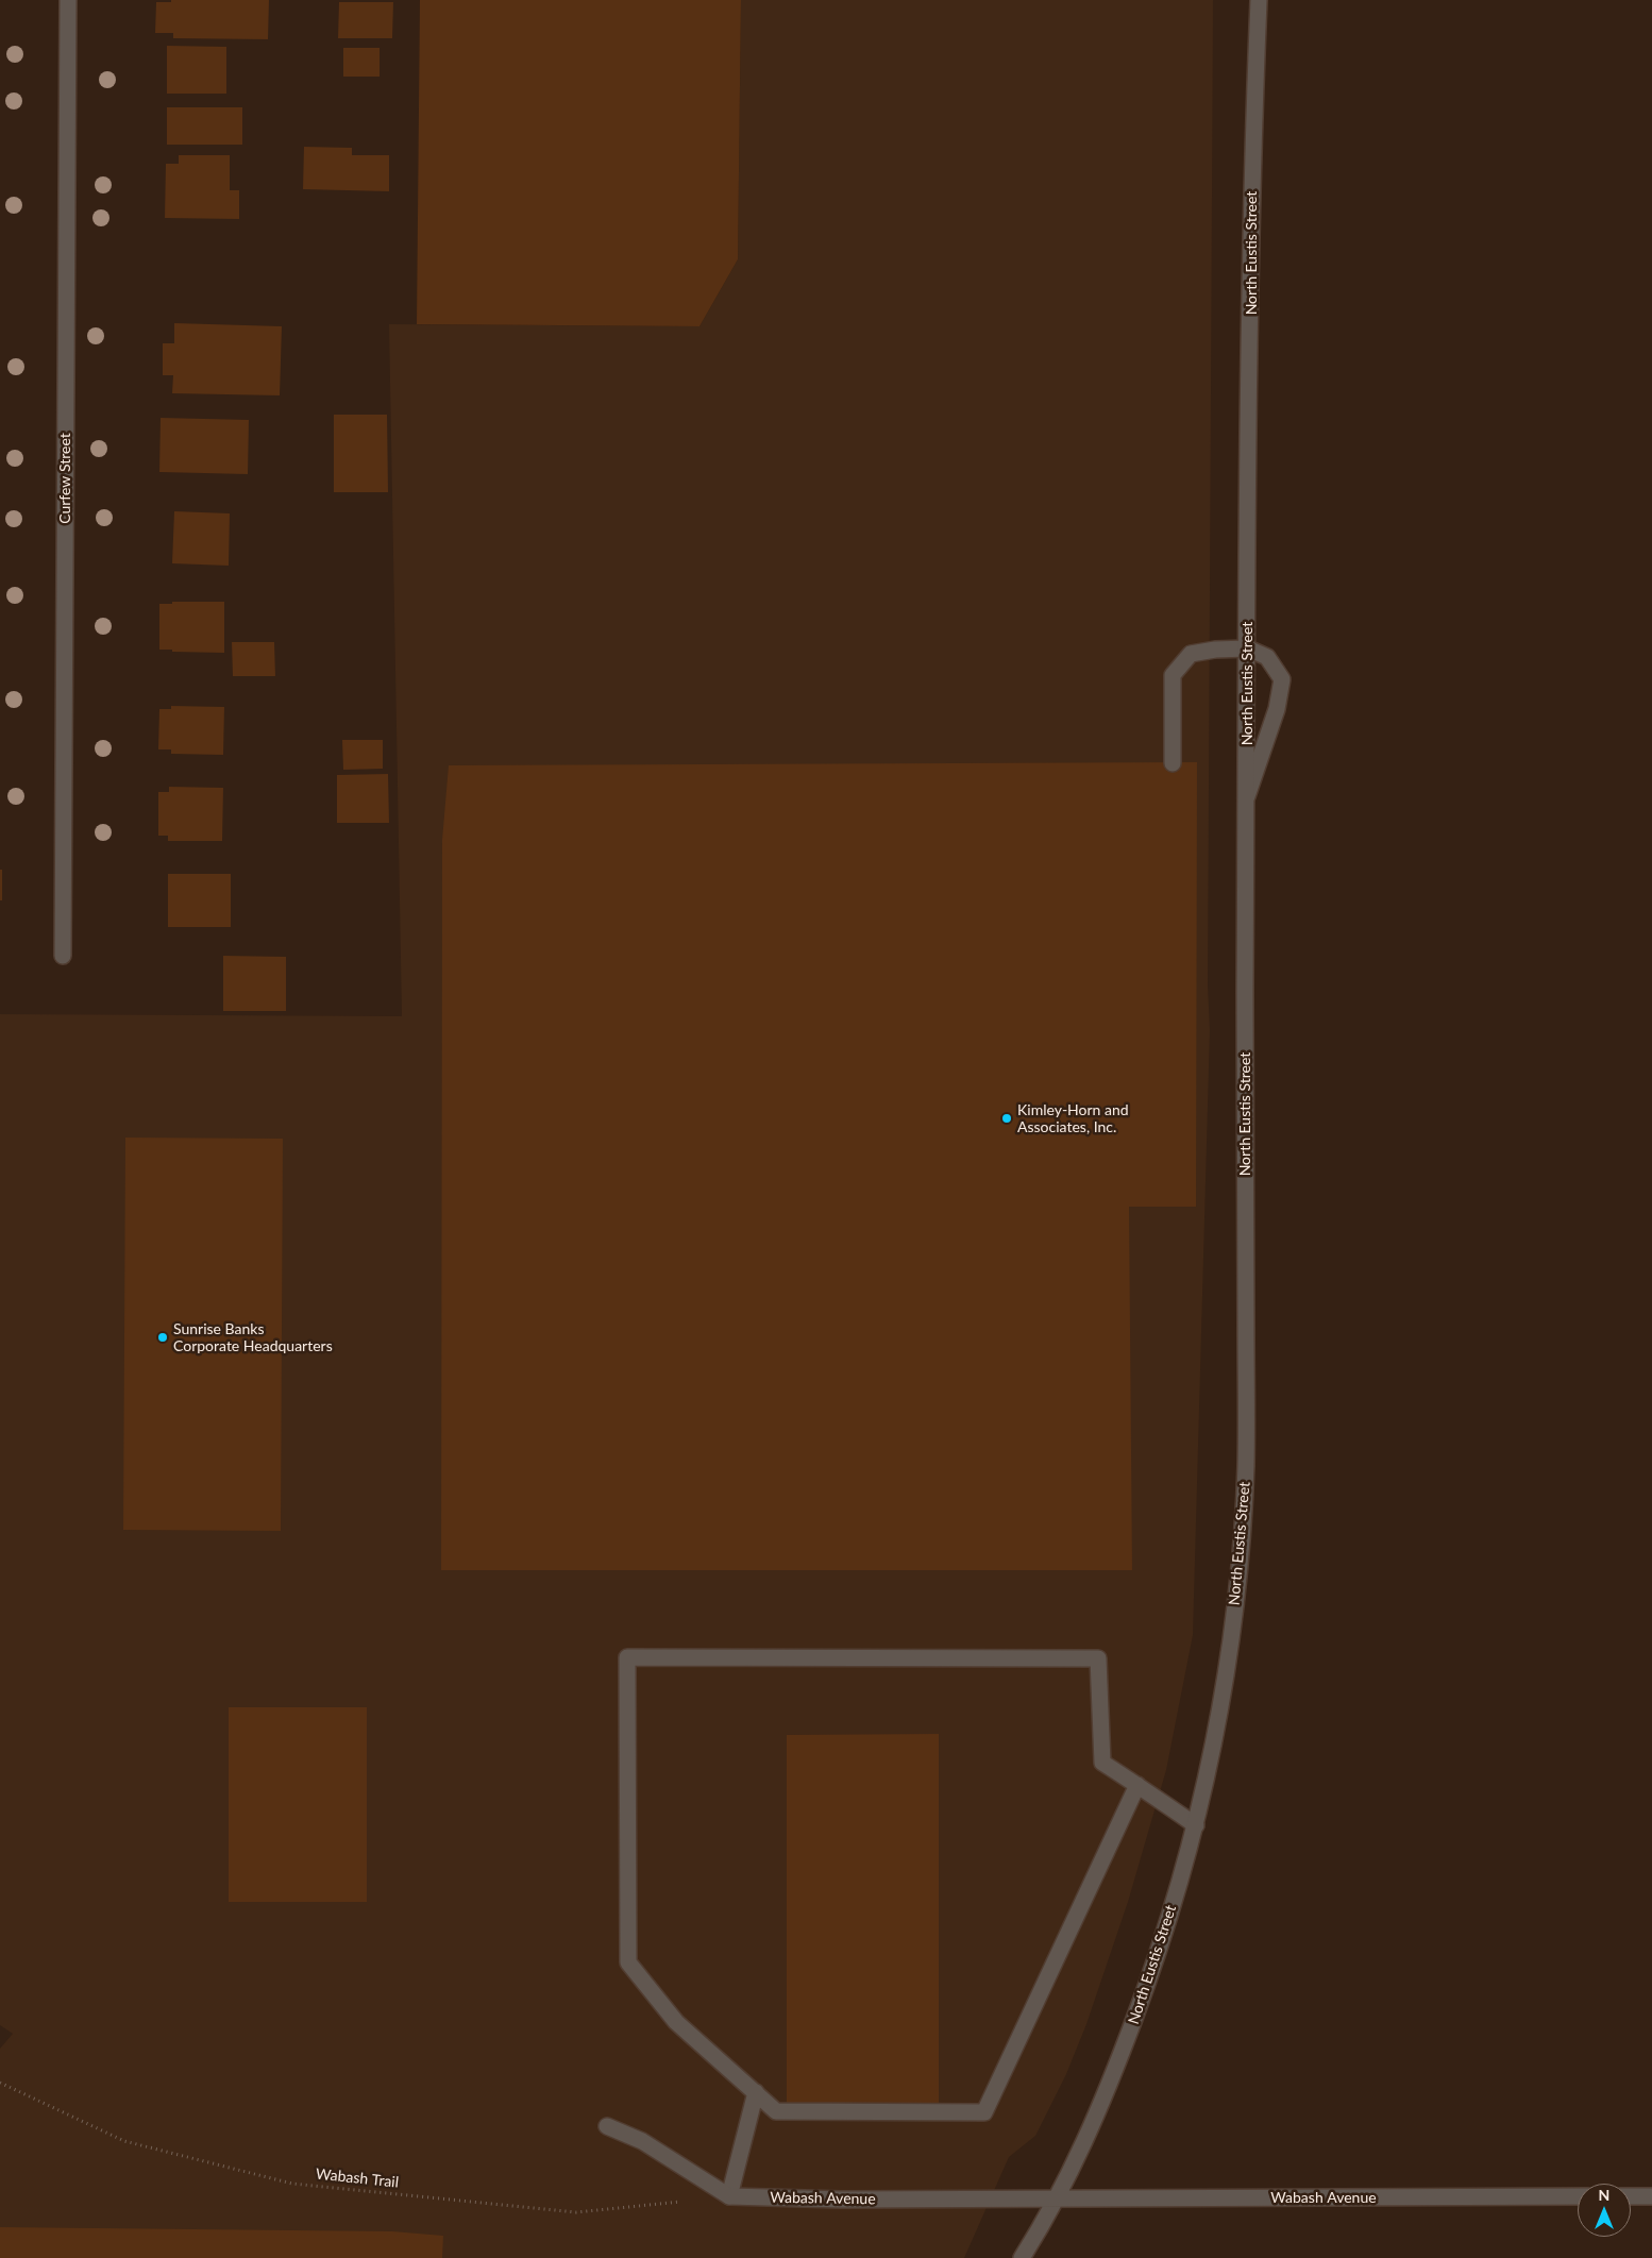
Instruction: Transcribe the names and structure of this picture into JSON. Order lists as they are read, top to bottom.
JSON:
{
  "streets": {
    "street": ["North Eustis Street", "Curfew Street", "Wabash Avenue"],
    "path": ["Wabash Trail"]
  },
  "crossings": [
    ["North Eustis Street", "Wabash Avenue"],
    ["Wabash Trail", "Wabash Avenue"]
  ],
  "places": ["Kimley-Horn and Associates, Inc.", "Sunrise Banks Corporate Headquarters"],
  "north": "top"
}
